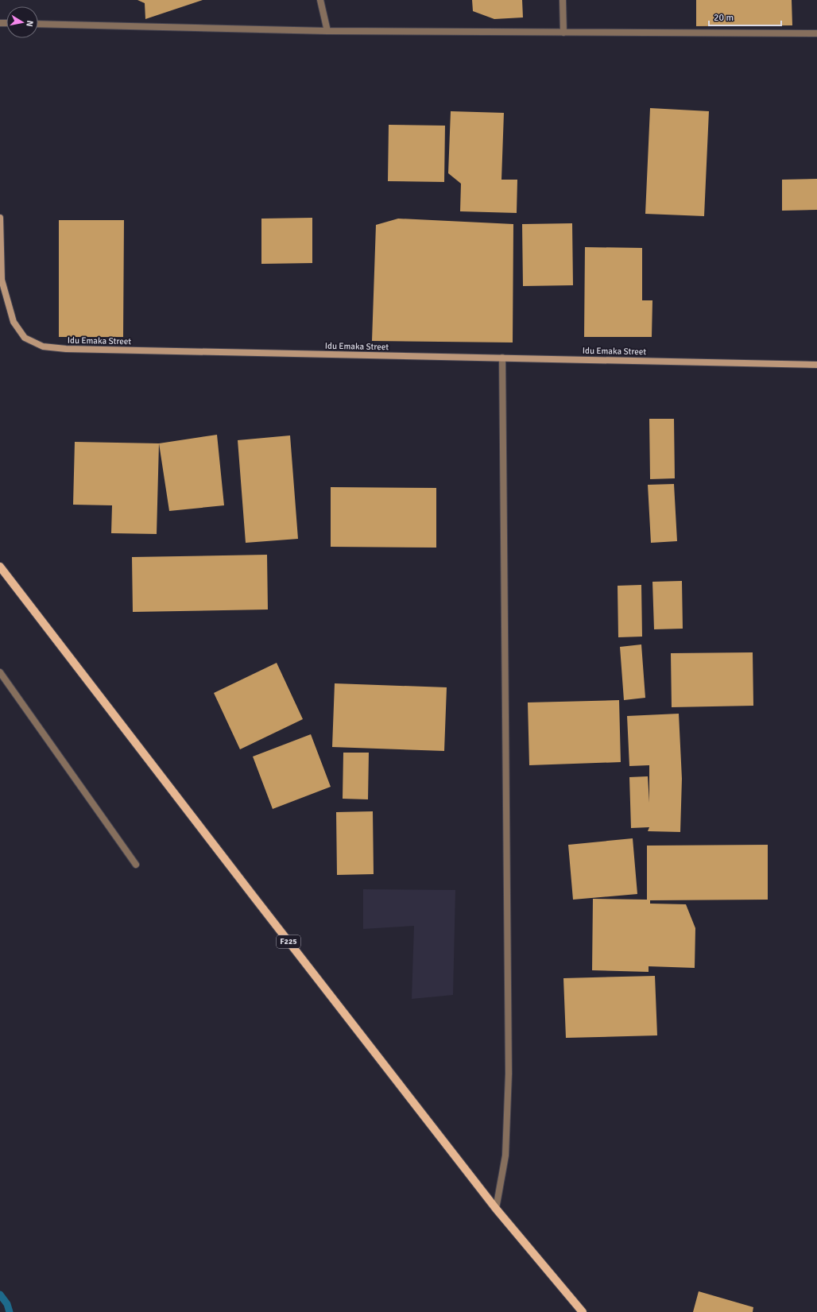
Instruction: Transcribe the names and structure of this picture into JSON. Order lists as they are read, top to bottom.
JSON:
{
  "streets": {
    "main road": ["F225"],
    "street": ["Idu Emaka Street"]
  },
  "scale_bar": "20 m",
  "north": "right"
}
